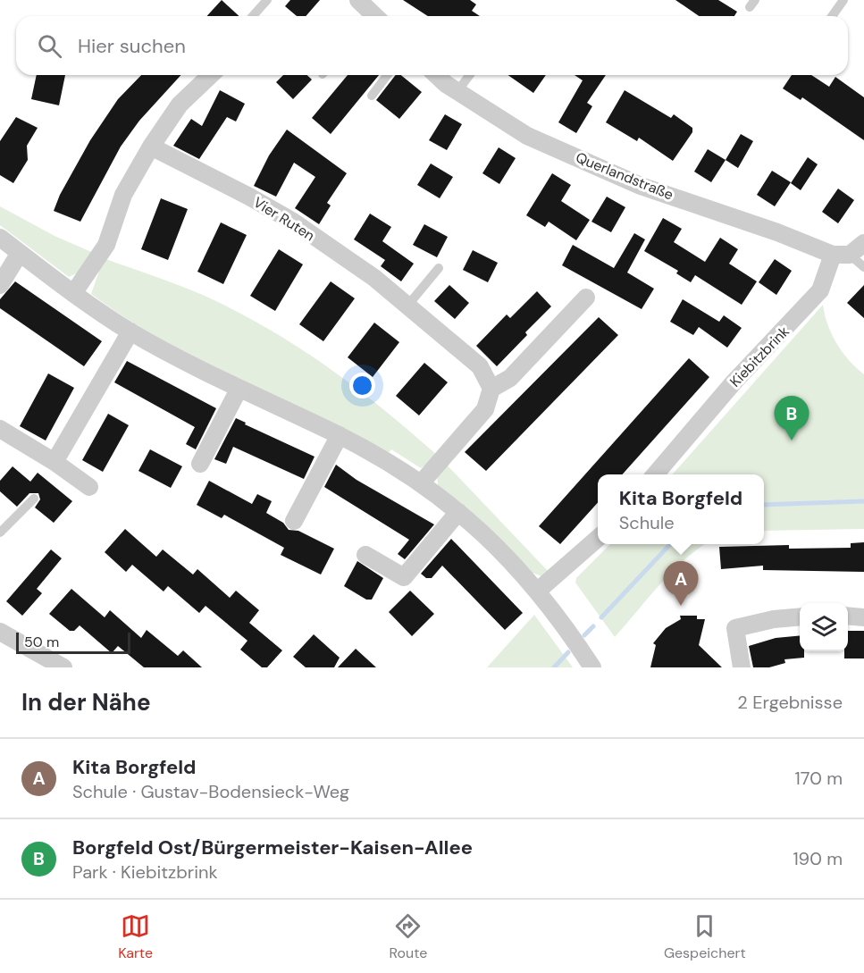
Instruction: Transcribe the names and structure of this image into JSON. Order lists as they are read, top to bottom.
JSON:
{
  "streets": {
    "street": ["Querlandstraße", "Vier Ruten", "Kiebitzbrink"]
  },
  "crossings": [
    ["Querlandstraße", "Kiebitzbrink"]
  ],
  "scale_bar": "50 m",
  "page": {
    "search": "Hier suchen",
    "pins": ["B", "A"],
    "popup": ["Kita Borgfeld", "Schule"],
    "scale": "50 m",
    "heading": ["In der Nähe", "2 Ergebnisse"],
    "list": [
      {
        "mark": "A",
        "name": "Kita Borgfeld",
        "note": "Schule · Gustav-Bodensieck-Weg",
        "value": "170 m"
      },
      {
        "mark": "B",
        "name": "Borgfeld Ost/Bürgermeister-Kaisen-Allee",
        "note": "Park · Kiebitzbrink",
        "value": "190 m"
      }
    ],
    "nav": ["Karte", "Route", "Gespeichert"]
  }
}
